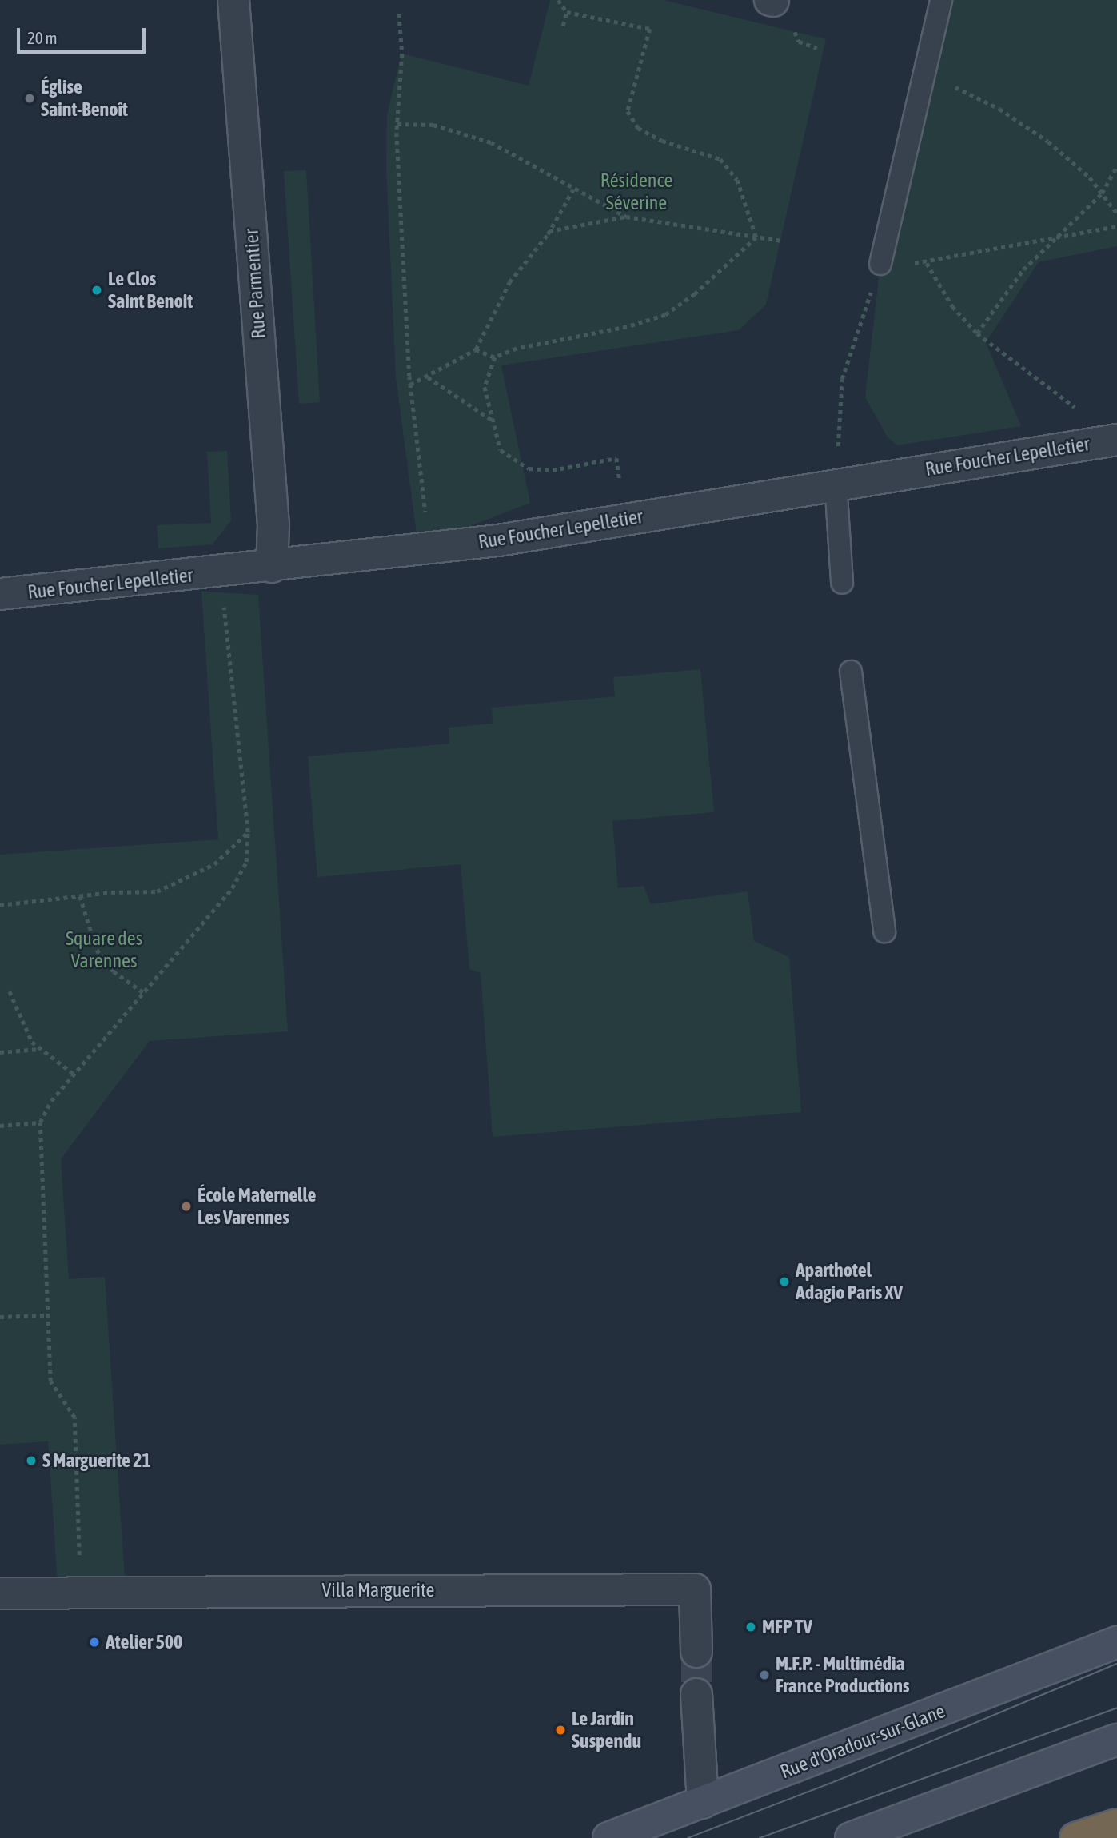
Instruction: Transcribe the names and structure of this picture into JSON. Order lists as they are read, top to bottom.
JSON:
{
  "streets": {
    "street": [
      "Rue Parmentier",
      "Rue Foucher Lepelletier",
      "Villa Marguerite",
      "Rue d'Oradour-sur-Glane"
    ]
  },
  "crossings": [
    ["Rue Parmentier", "Rue Foucher Lepelletier"]
  ],
  "parks": ["Résidence Séverine", "Square des Varennes"],
  "places": [
    "Église Saint-Benoît",
    "Le Clos Saint Benoit",
    "École Maternelle Les Varennes",
    "Aparthotel Adagio Paris XV",
    "S Marguerite 21",
    "MFP TV",
    "Atelier 500",
    "M.F.P. - Multimédia France Productions",
    "Le Jardin Suspendu"
  ],
  "scale_bar": "20 m"
}
